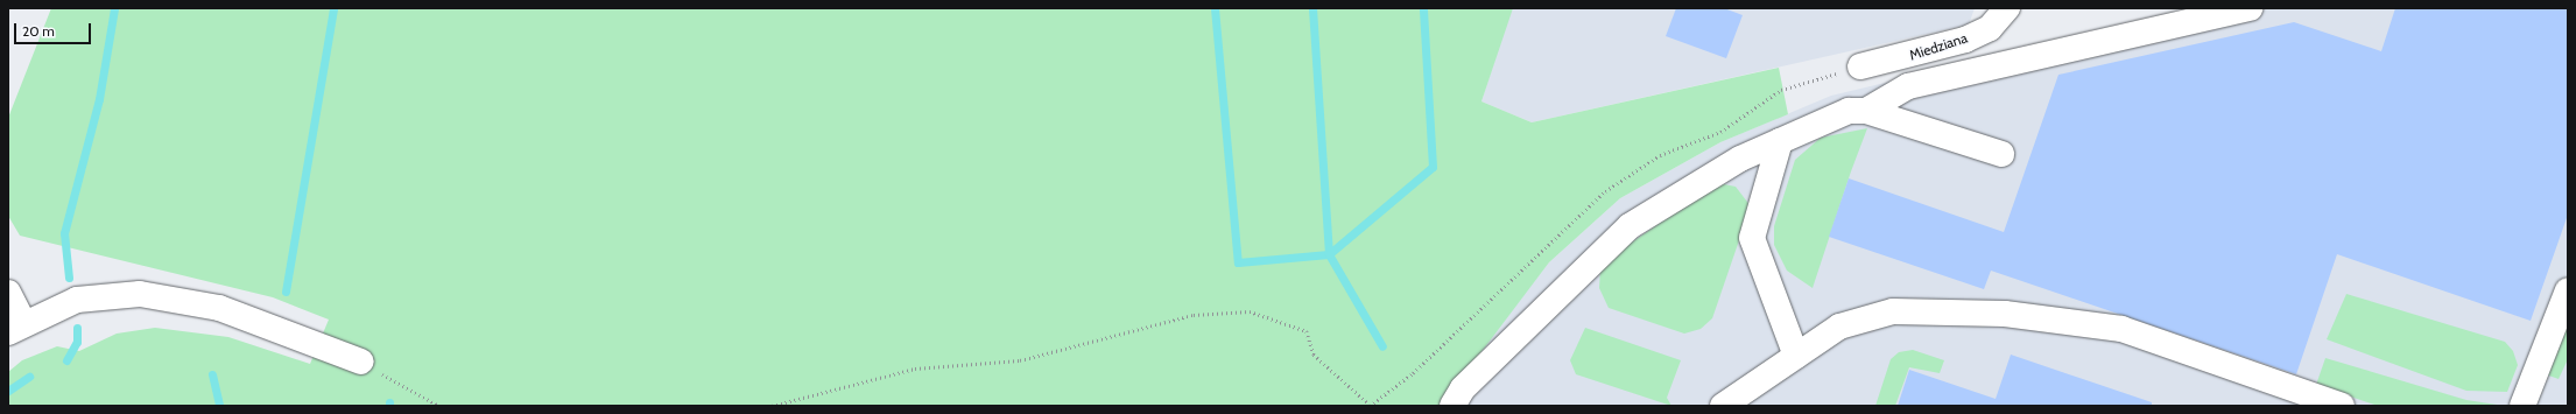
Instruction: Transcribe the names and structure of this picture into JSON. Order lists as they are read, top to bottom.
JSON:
{
  "streets": {
    "street": ["Miedziana"]
  },
  "scale_bar": "20 m"
}
